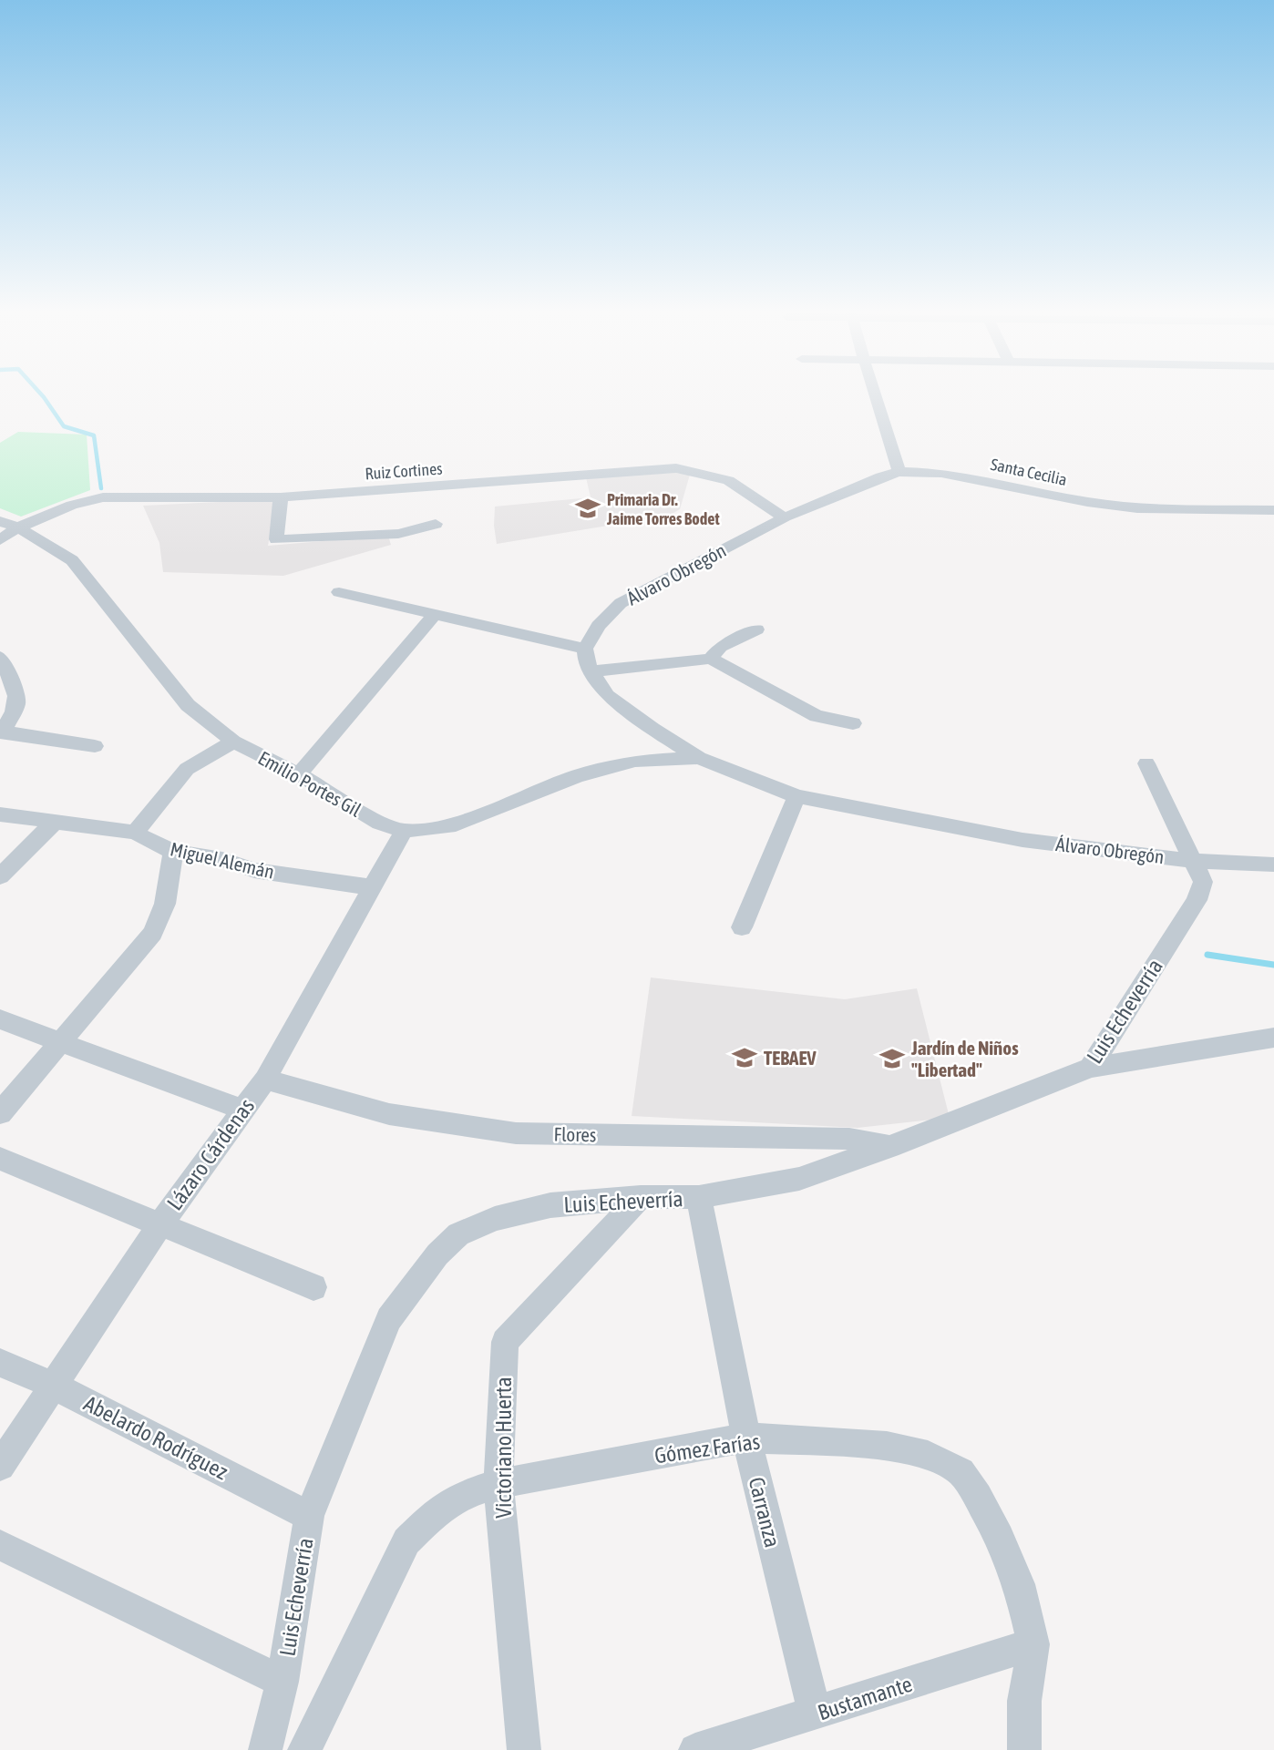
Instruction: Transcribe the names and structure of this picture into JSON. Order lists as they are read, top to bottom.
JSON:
{
  "streets": {
    "street": [
      "Ruiz Cortines",
      "Santa Cecilia",
      "Álvaro Obregón",
      "Emilio Portes Gil",
      "Miguel Alemán",
      "Luis Echeverría",
      "Flores",
      "Lázaro Cárdenas",
      "Abelardo Rodríguez",
      "Victoriano Huerta",
      "Gómez Farías",
      "Carranza",
      "Bustamante"
    ]
  },
  "crossings": [
    ["Ruiz Cortines", "Santa Cecilia"],
    ["Ruiz Cortines", "Álvaro Obregón"],
    ["Ruiz Cortines", "Emilio Portes Gil"],
    ["Santa Cecilia", "Álvaro Obregón"],
    ["Álvaro Obregón", "Emilio Portes Gil"],
    ["Álvaro Obregón", "Luis Echeverría"],
    ["Emilio Portes Gil", "Lázaro Cárdenas"],
    ["Miguel Alemán", "Lázaro Cárdenas"],
    ["Luis Echeverría", "Flores"],
    ["Luis Echeverría", "Abelardo Rodríguez"],
    ["Luis Echeverría", "Victoriano Huerta"],
    ["Luis Echeverría", "Carranza"],
    ["Flores", "Lázaro Cárdenas"],
    ["Lázaro Cárdenas", "Abelardo Rodríguez"],
    ["Victoriano Huerta", "Gómez Farías"],
    ["Gómez Farías", "Carranza"],
    ["Gómez Farías", "Bustamante"],
    ["Carranza", "Bustamante"]
  ],
  "places": {
    "school or university": ["Primaria Dr. Jaime Torres Bodet", "TEBAEV", "Jardín de Niños \"Libertad\""]
  }
}
